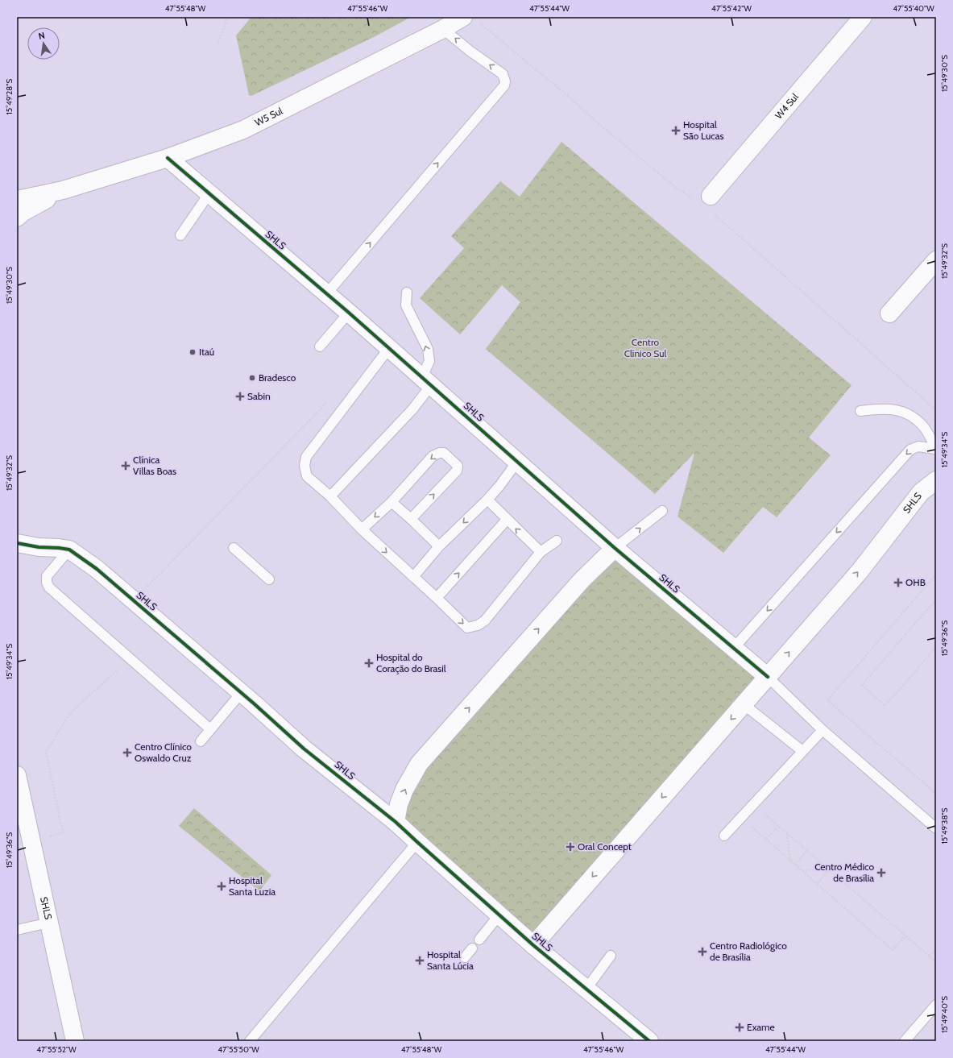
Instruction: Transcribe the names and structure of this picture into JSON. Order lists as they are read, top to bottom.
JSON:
{
  "streets": {
    "street": ["W4 Sul", "W5 Sul", "SHLS"]
  },
  "crossings": [
    ["W5 Sul", "SHLS"]
  ],
  "parks": ["Centro Clínico Sul"],
  "places": {
    "health": [
      "Hospital São Lucas",
      "Sabin",
      "Clínica Villas Boas",
      "OHB",
      "Hospital do Coração do Brasil",
      "Centro Clínico Oswaldo Cruz",
      "Oral Concept",
      "Centro Médico de Brasília",
      "Hospital Santa Luzia",
      "Centro Radiológico de Brasília",
      "Hospital Santa Lúcia",
      "Exame"
    ],
    "other": ["Itaú", "Bradesco"]
  },
  "north": "top",
  "coordinates": [
    "47°55'48\"W",
    "47°55'46\"W",
    "47°55'44\"W",
    "47°55'42\"W",
    "47°55'40\"W",
    "15°49'30\"S",
    "15°49'28\"S",
    "15°49'32\"S",
    "15°49'34\"S",
    "15°49'36\"S",
    "15°49'38\"S",
    "15°49'40\"S",
    "47°55'52\"W",
    "47°55'50\"W"
  ]
}
